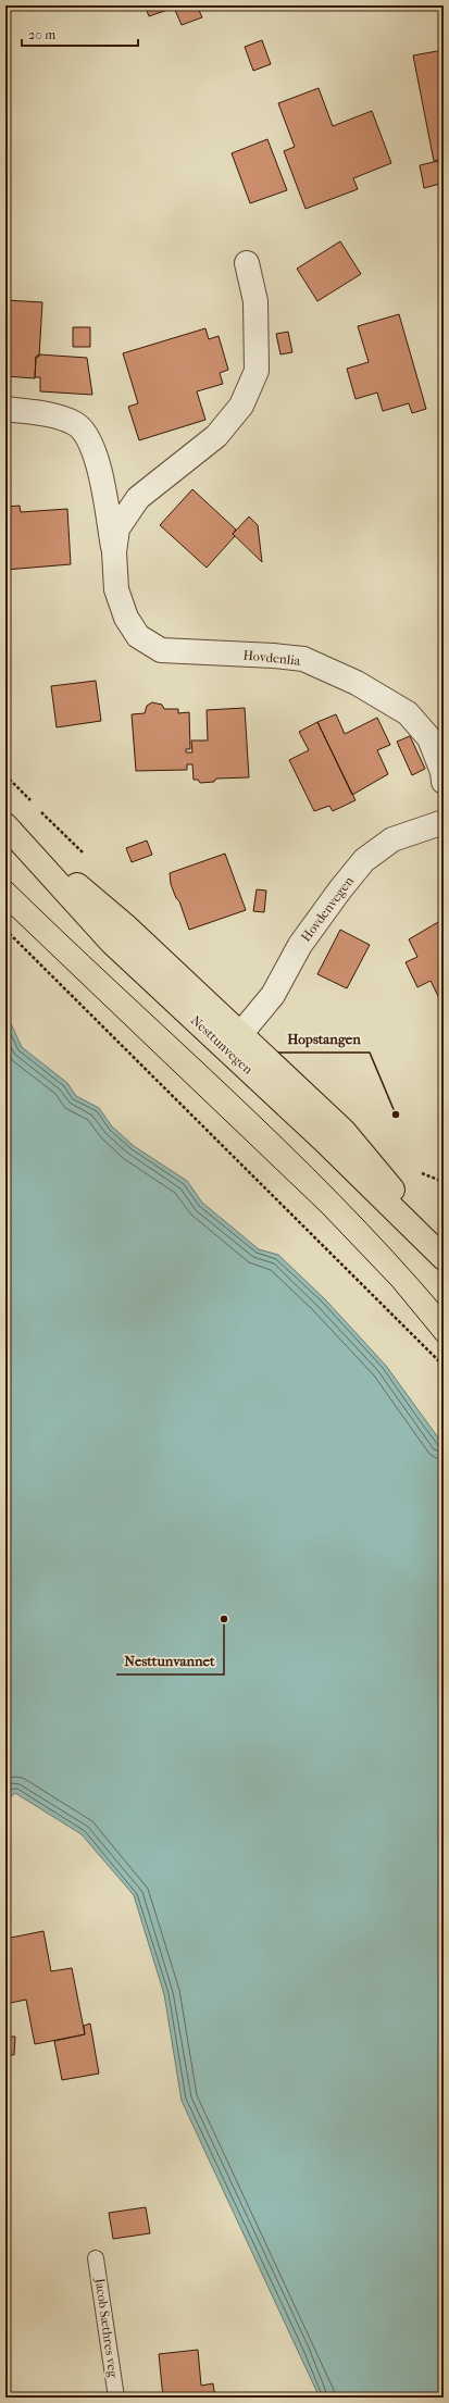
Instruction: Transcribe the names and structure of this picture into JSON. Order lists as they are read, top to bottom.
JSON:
{
  "streets": {
    "main road": ["Nesttunvegen"],
    "street": ["Hovdenlia", "Hovdenvegen"],
    "lane": ["Jacob Sæthres veg"]
  },
  "crossings": [
    ["Hovdenvegen", "Nesttunvegen"]
  ],
  "places": ["Hopstangen", "Nesttunvannet"],
  "scale_bar": "20 m"
}
